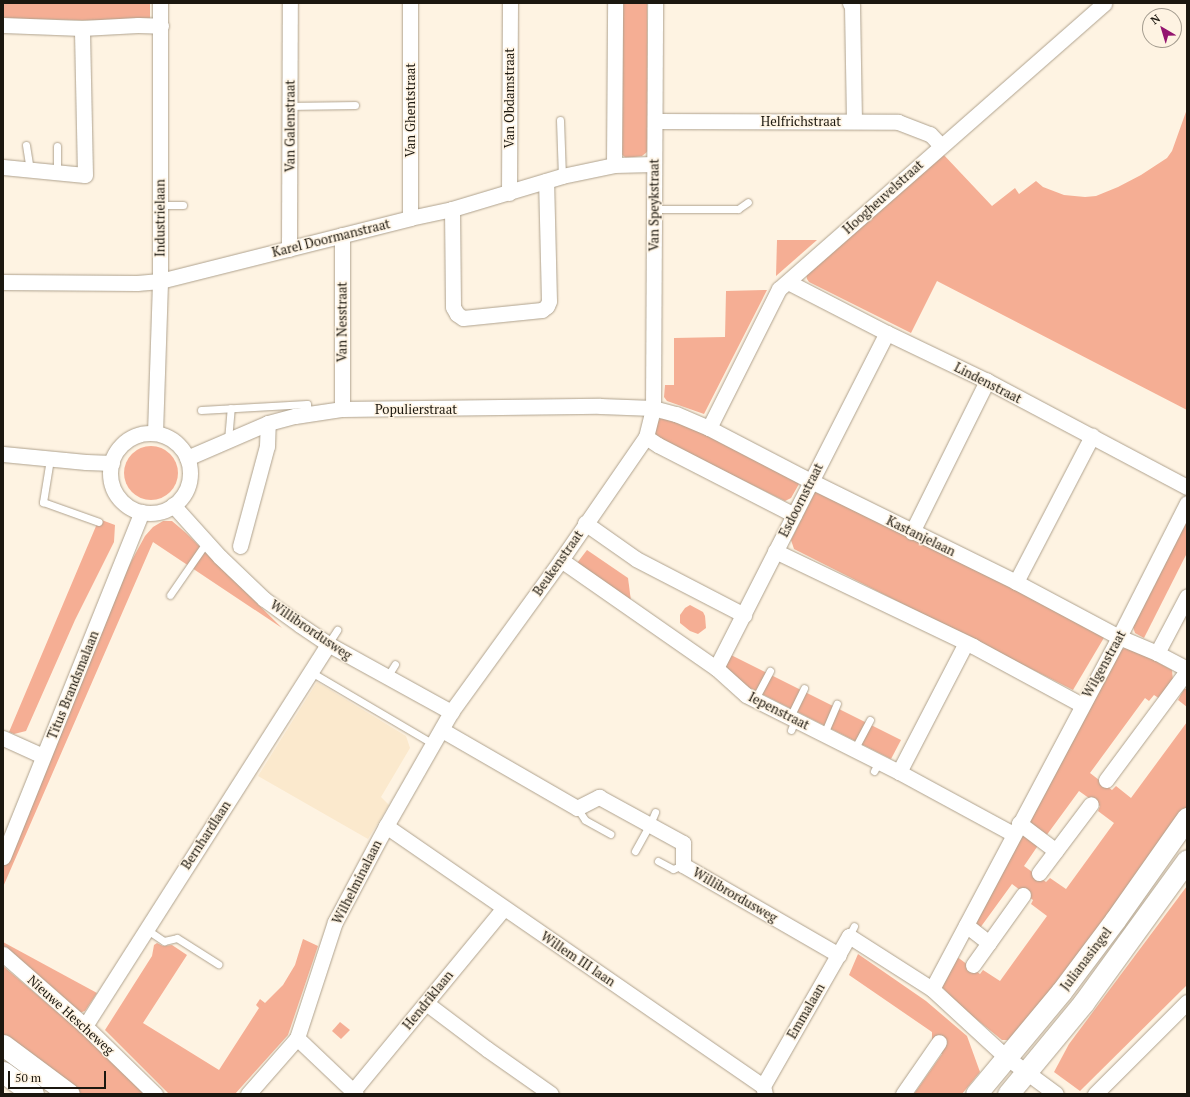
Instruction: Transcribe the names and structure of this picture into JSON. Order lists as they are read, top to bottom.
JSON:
{
  "streets": {
    "main road": ["Julianasingel"],
    "street": [
      "Van Obdamstraat",
      "Van Ghentstraat",
      "Helfrichstraat",
      "Van Galenstraat",
      "Hoogheuvelstraat",
      "Van Speykstraat",
      "Industrielaan",
      "Karel Doormanstraat",
      "Van Nesstraat",
      "Lindenstraat",
      "Populierstraat",
      "Esdoornstraat",
      "Kastanjelaan",
      "Beukenstraat",
      "Willibrordusweg",
      "Wilgenstraat",
      "Titus Brandsmalaan",
      "Iepenstraat",
      "Bernhardlaan",
      "Wilhelminalaan",
      "Willem III laan",
      "Hendriklaan",
      "Emmalaan",
      "Nieuwe Hescheweg"
    ]
  },
  "crossings": [
    ["Van Obdamstraat", "Karel Doormanstraat"],
    ["Van Ghentstraat", "Karel Doormanstraat"],
    ["Helfrichstraat", "Hoogheuvelstraat"],
    ["Helfrichstraat", "Van Speykstraat"],
    ["Van Galenstraat", "Karel Doormanstraat"],
    ["Hoogheuvelstraat", "Lindenstraat"],
    ["Hoogheuvelstraat", "Kastanjelaan"],
    ["Van Speykstraat", "Karel Doormanstraat"],
    ["Van Speykstraat", "Populierstraat"],
    ["Van Speykstraat", "Kastanjelaan"],
    ["Van Speykstraat", "Beukenstraat"],
    ["Industrielaan", "Karel Doormanstraat"],
    ["Industrielaan", "Populierstraat"],
    ["Industrielaan", "Willibrordusweg"],
    ["Industrielaan", "Titus Brandsmalaan"],
    ["Karel Doormanstraat", "Van Nesstraat"],
    ["Van Nesstraat", "Populierstraat"],
    ["Lindenstraat", "Esdoornstraat"],
    ["Populierstraat", "Kastanjelaan"],
    ["Populierstraat", "Beukenstraat"],
    ["Populierstraat", "Willibrordusweg"],
    ["Populierstraat", "Titus Brandsmalaan"],
    ["Esdoornstraat", "Kastanjelaan"],
    ["Esdoornstraat", "Iepenstraat"],
    ["Kastanjelaan", "Beukenstraat"],
    ["Kastanjelaan", "Wilgenstraat"],
    ["Beukenstraat", "Willibrordusweg"],
    ["Beukenstraat", "Iepenstraat"],
    ["Beukenstraat", "Wilhelminalaan"],
    ["Willibrordusweg", "Titus Brandsmalaan"],
    ["Willibrordusweg", "Bernhardlaan"],
    ["Willibrordusweg", "Wilhelminalaan"],
    ["Willibrordusweg", "Emmalaan"],
    ["Wilgenstraat", "Iepenstraat"],
    ["Wilgenstraat", "Emmalaan"],
    ["Bernhardlaan", "Nieuwe Hescheweg"],
    ["Wilhelminalaan", "Willem III laan"],
    ["Willem III laan", "Hendriklaan"],
    ["Willem III laan", "Emmalaan"]
  ],
  "scale_bar": "50 m",
  "north": "top left"
}
